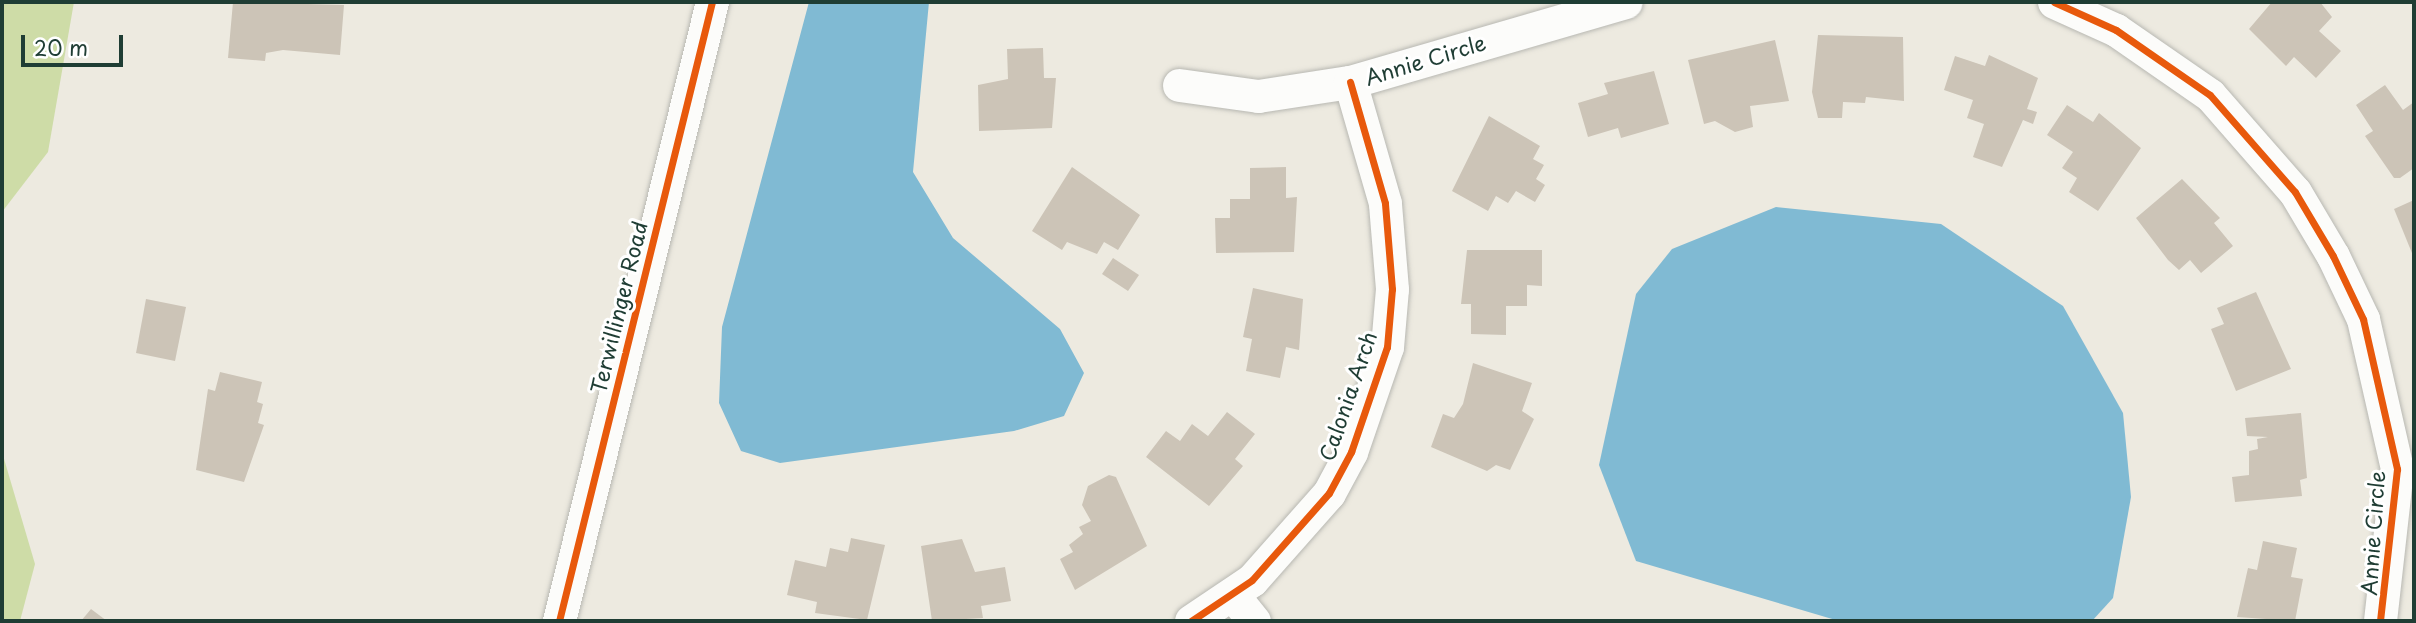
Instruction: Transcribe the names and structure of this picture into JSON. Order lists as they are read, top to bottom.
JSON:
{
  "streets": {
    "street": ["Annie Circle", "Terwillinger Road", "Calonia Arch"]
  },
  "crossings": [
    ["Annie Circle", "Calonia Arch"]
  ],
  "scale_bar": "20 m"
}
